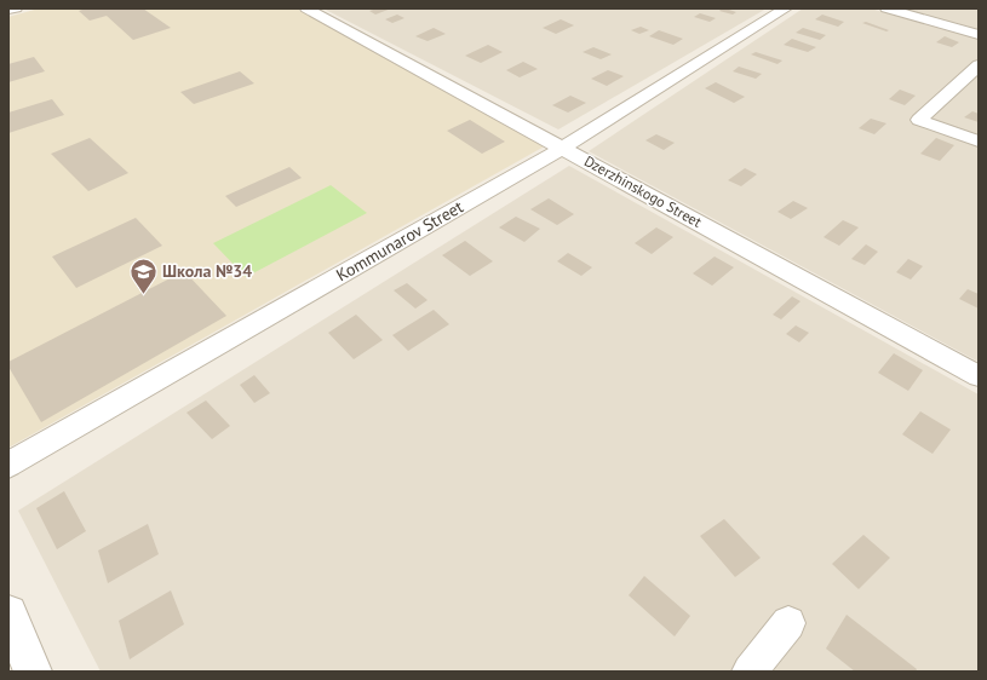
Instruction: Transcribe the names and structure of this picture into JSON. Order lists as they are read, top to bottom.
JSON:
{
  "streets": {
    "street": ["Dzerzhinskogo Street", "Kommunarov Street"]
  },
  "crossings": [
    ["Dzerzhinskogo Street", "Kommunarov Street"]
  ],
  "places": {
    "school or university": ["Школа №34"]
  }
}
